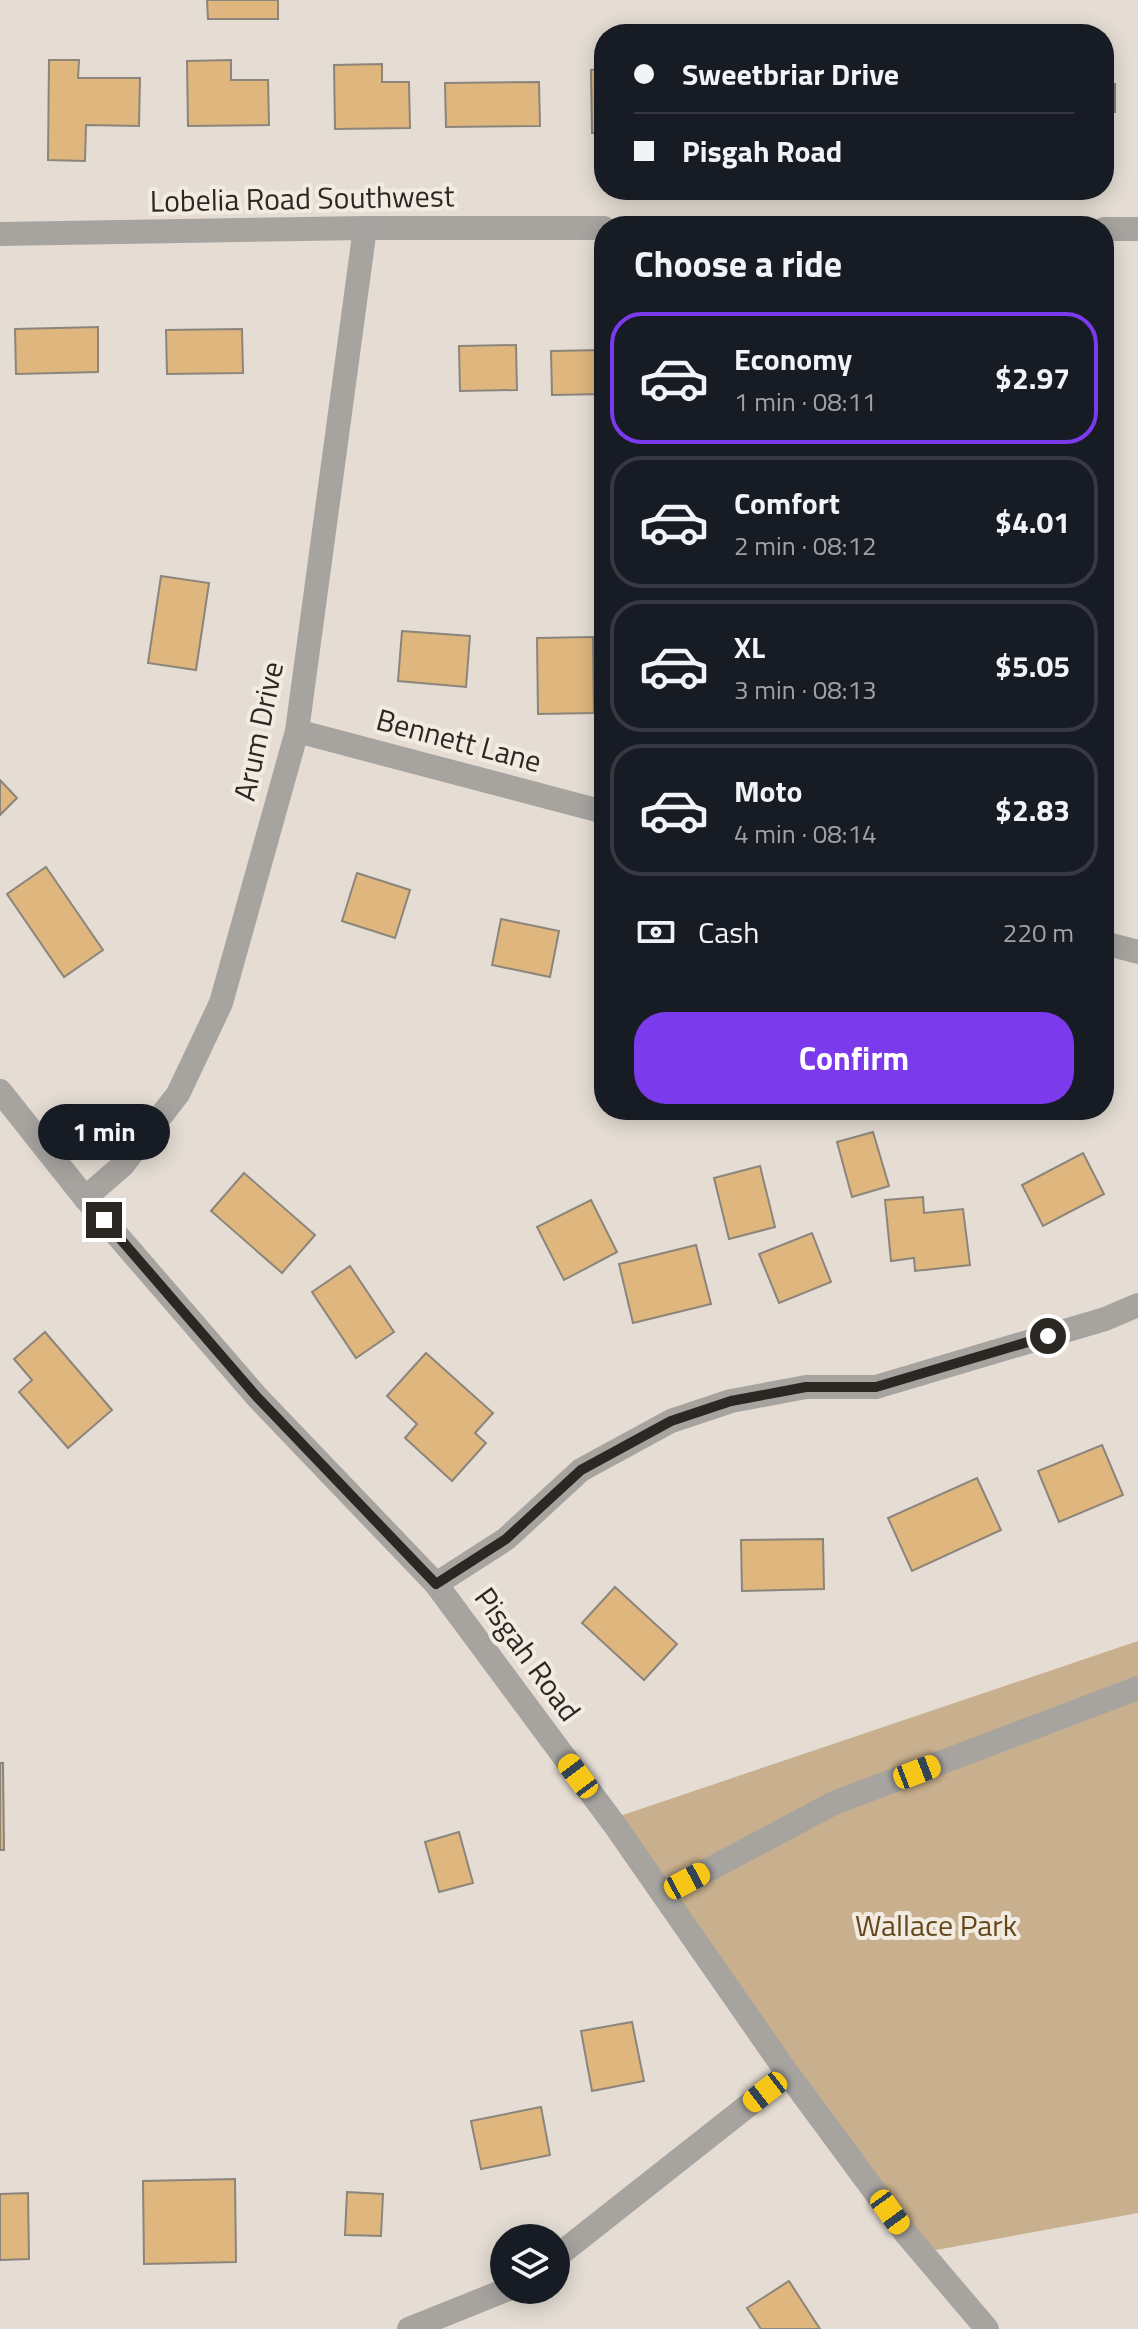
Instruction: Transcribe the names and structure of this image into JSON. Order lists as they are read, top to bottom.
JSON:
{
  "streets": {
    "street": [
      "Lobelia Road Southwest",
      "Arum Drive",
      "Bennett Lane",
      "Pisgah Road"
    ]
  },
  "crossings": [
    ["Lobelia Road Southwest", "Arum Drive"],
    ["Arum Drive", "Bennett Lane"],
    ["Arum Drive", "Pisgah Road"]
  ],
  "parks": ["Wallace Park"],
  "page": {
    "banner": ["Sweetbriar Drive", "Pisgah Road"],
    "heading": "Choose a ride",
    "list": [
      {
        "name": "Economy",
        "note": "1 min · 08:11",
        "value": "$2.97"
      },
      {
        "name": "Comfort",
        "note": "2 min · 08:12",
        "value": "$4.01"
      },
      {
        "name": "XL",
        "note": "3 min · 08:13",
        "value": "$5.05"
      },
      {
        "name": "Moto",
        "note": "4 min · 08:14",
        "value": "$2.83"
      }
    ],
    "pay": ["Cash", "220 m"],
    "buttons": "Confirm",
    "bubble": "1 min"
  }
}
